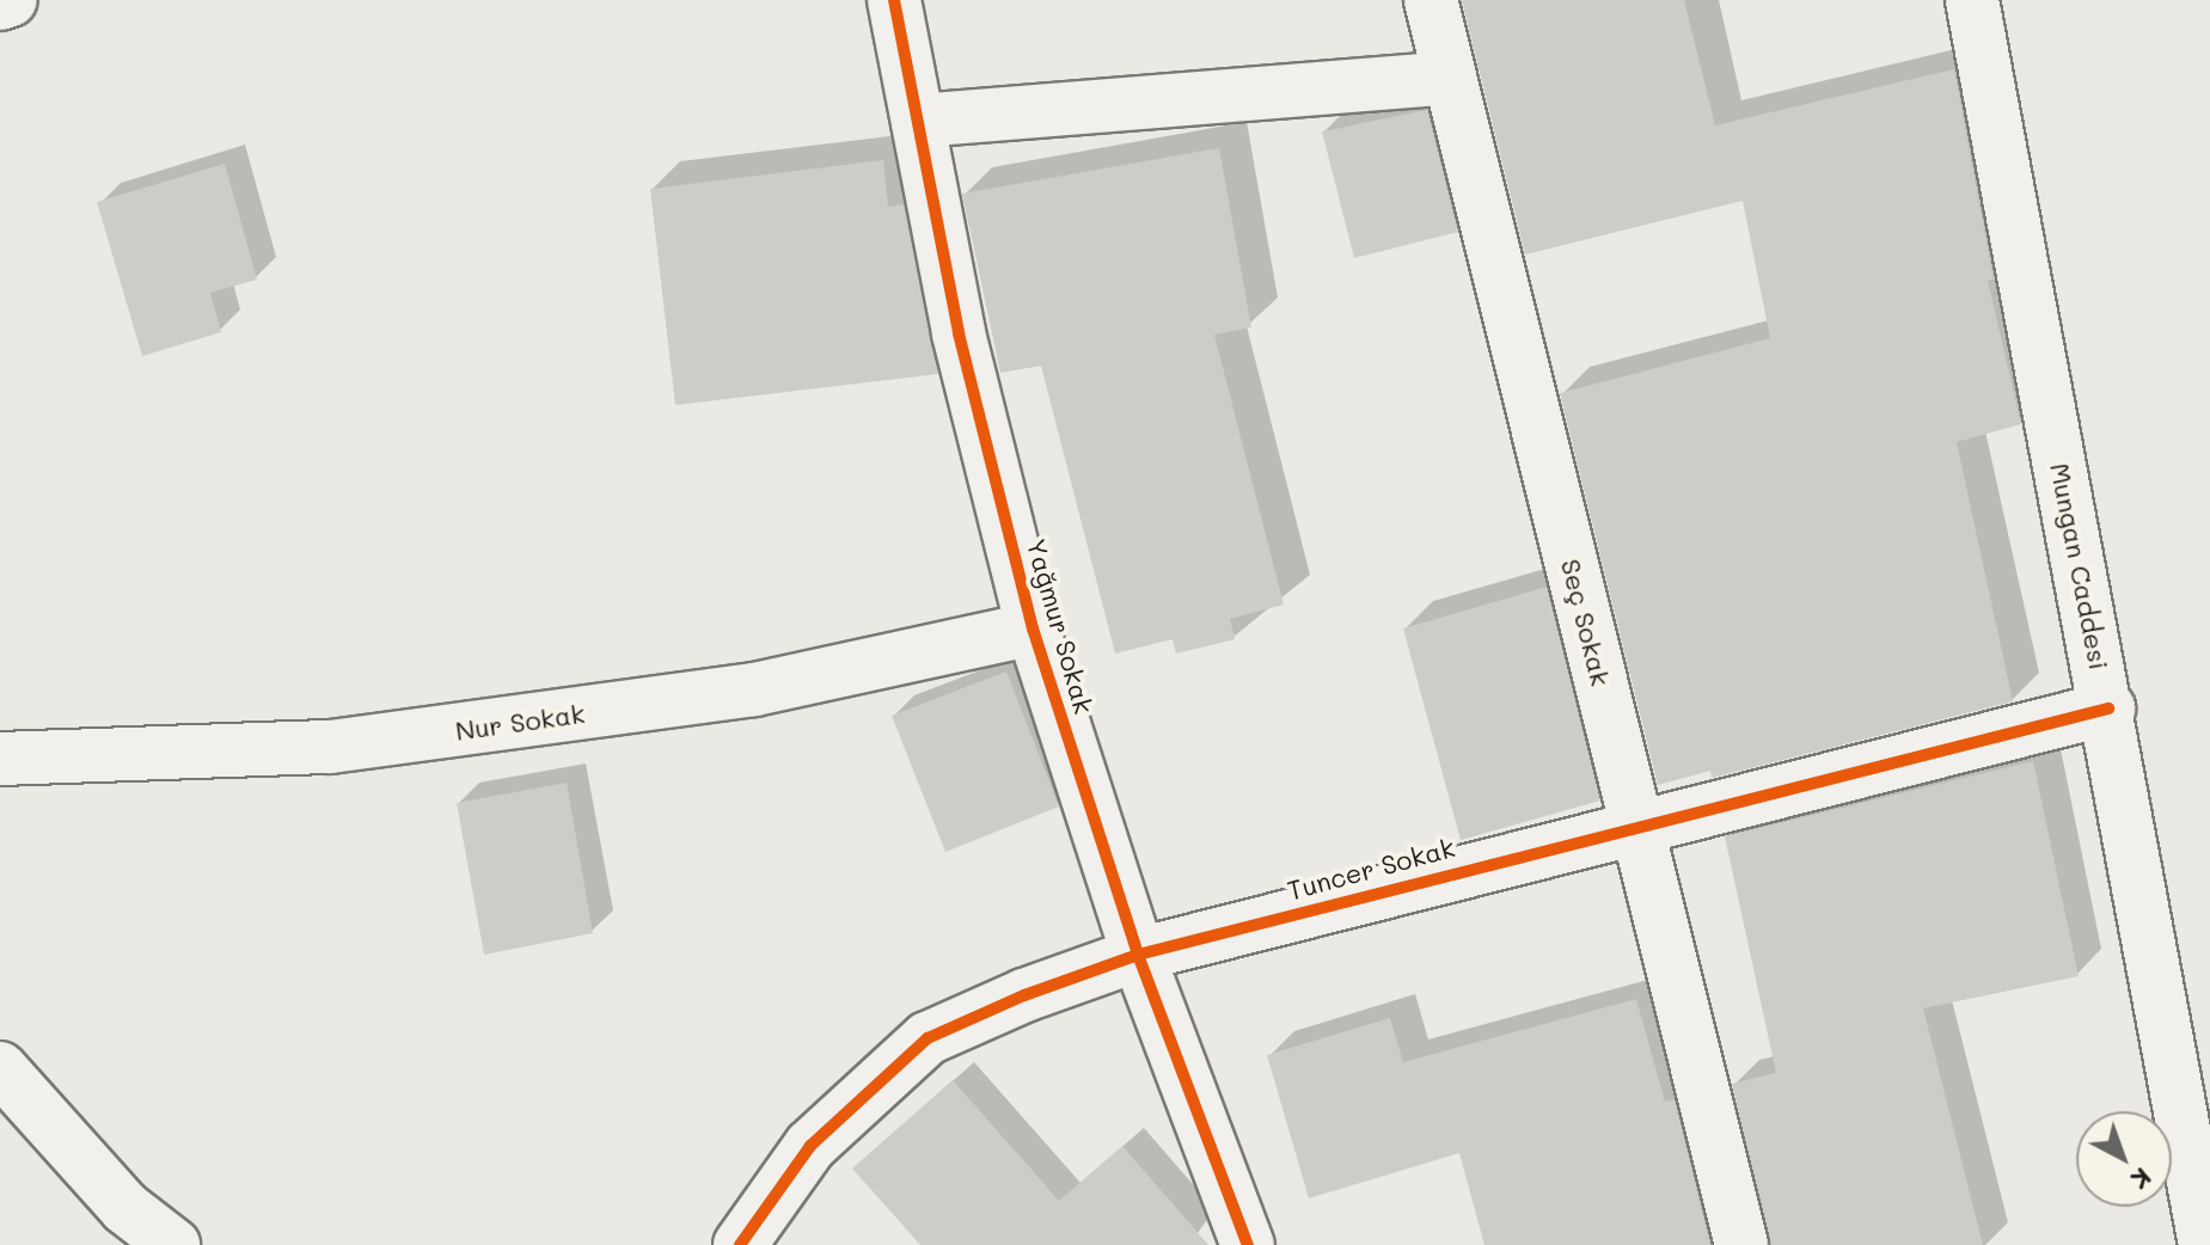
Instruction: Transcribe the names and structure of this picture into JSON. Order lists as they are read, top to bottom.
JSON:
{
  "streets": {
    "street": [
      "Mungan Caddesi",
      "Seç Sokak",
      "Yağmur Sokak",
      "Nur Sokak",
      "Tuncer Sokak"
    ]
  },
  "crossings": [
    ["Mungan Caddesi", "Tuncer Sokak"],
    ["Seç Sokak", "Tuncer Sokak"],
    ["Yağmur Sokak", "Nur Sokak"],
    ["Yağmur Sokak", "Tuncer Sokak"]
  ],
  "north": "bottom right"
}
